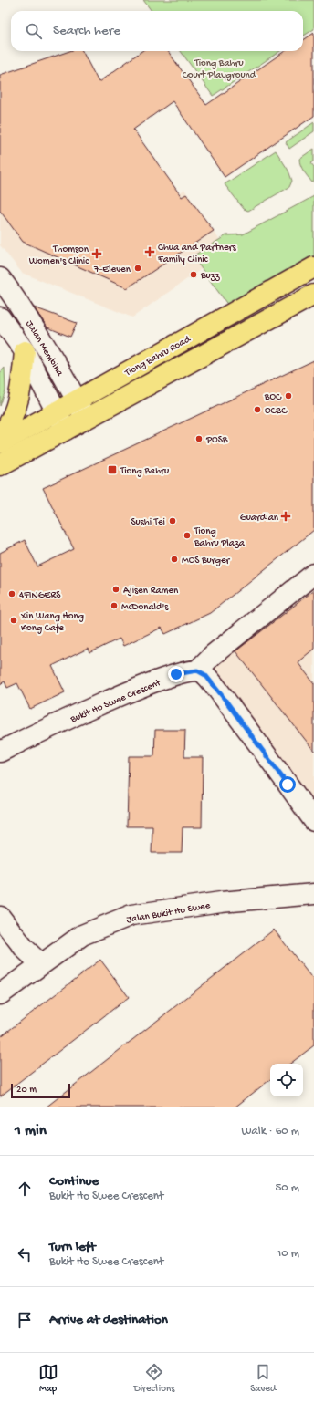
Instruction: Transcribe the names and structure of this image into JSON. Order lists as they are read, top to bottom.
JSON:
{
  "streets": {
    "main road": ["Tiong Bahru Road"],
    "street": ["Jalan Membina", "Bukit Ho Swee Crescent", "Jalan Bukit Ho Swee"]
  },
  "crossings": [
    ["Jalan Membina", "Tiong Bahru Road"]
  ],
  "parks": ["Tiong Bahru Court Playground"],
  "places": {
    "health": ["Chua and Partners Family Clinic", "Thomson Women's Clinic", "Guardian"],
    "other": [
      "7-Eleven",
      "Buzz",
      "BOC",
      "OCBC",
      "POSB",
      "Sushi Tei",
      "Tiong Bahru Plaza",
      "MOS Burger",
      "Ajisen Ramen",
      "4FINGERS",
      "McDonald's",
      "Xin Wang Hong Kong Cafe"
    ],
    "transit": ["Tiong Bahru"]
  },
  "scale_bar": "20 m",
  "page": {
    "search": "Search here",
    "scale": "20 m",
    "heading": ["1 min", "Walk · 60 m"],
    "list": [
      ["Continue", "Bukit Ho Swee Crescent", "50 m"],
      ["Turn left", "Bukit Ho Swee Crescent", "10 m"],
      "Arrive at destination"
    ],
    "nav": ["Map", "Directions", "Saved"]
  }
}
